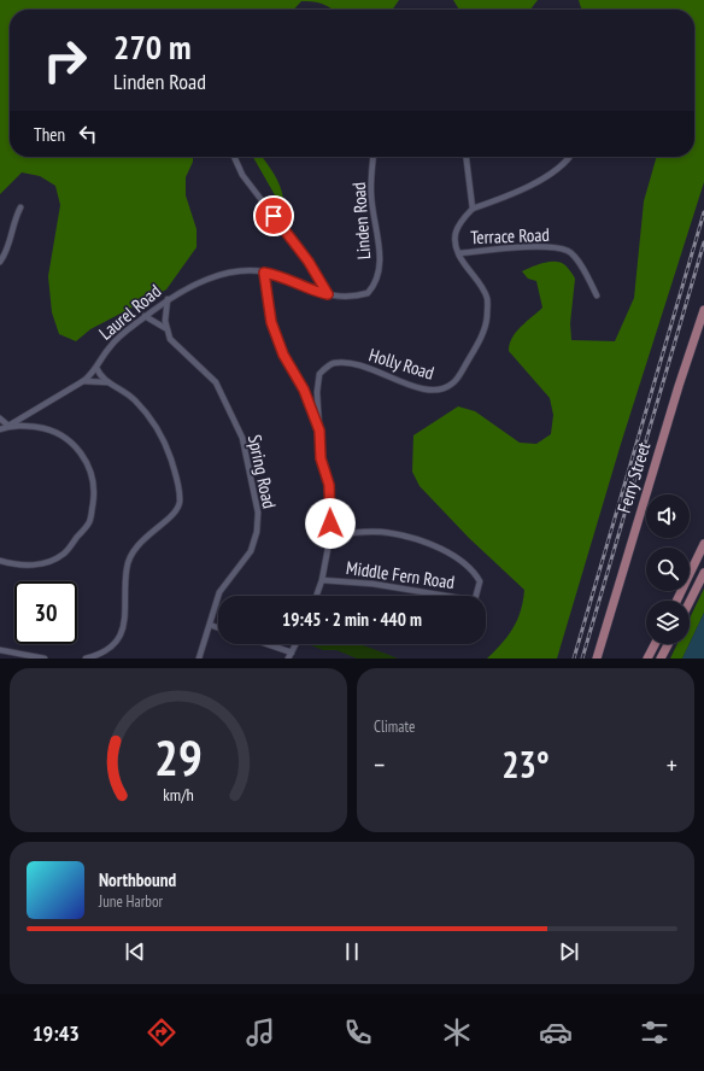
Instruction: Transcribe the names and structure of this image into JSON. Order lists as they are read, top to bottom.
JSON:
{
  "streets": {
    "main road": ["Ferry Street"],
    "street": [
      "Linden Road",
      "Terrace Road",
      "Laurel Road",
      "Holly Road",
      "Spring Road",
      "Middle Fern Road"
    ]
  },
  "crossings": [
    ["Linden Road", "Laurel Road"],
    ["Terrace Road", "Holly Road"],
    ["Laurel Road", "Spring Road"]
  ],
  "page": {
    "turn": ["270 m", "Linden Road"],
    "then": "Then",
    "limit": "30",
    "trip": "19:45 · 2 min · 440 m",
    "tile": "Climate",
    "heat": ["−", "23°", "+"],
    "song": ["Northbound", "June Harbor"],
    "tabs": "19:43",
    "gauge": ["29", "km/h"]
  }
}
